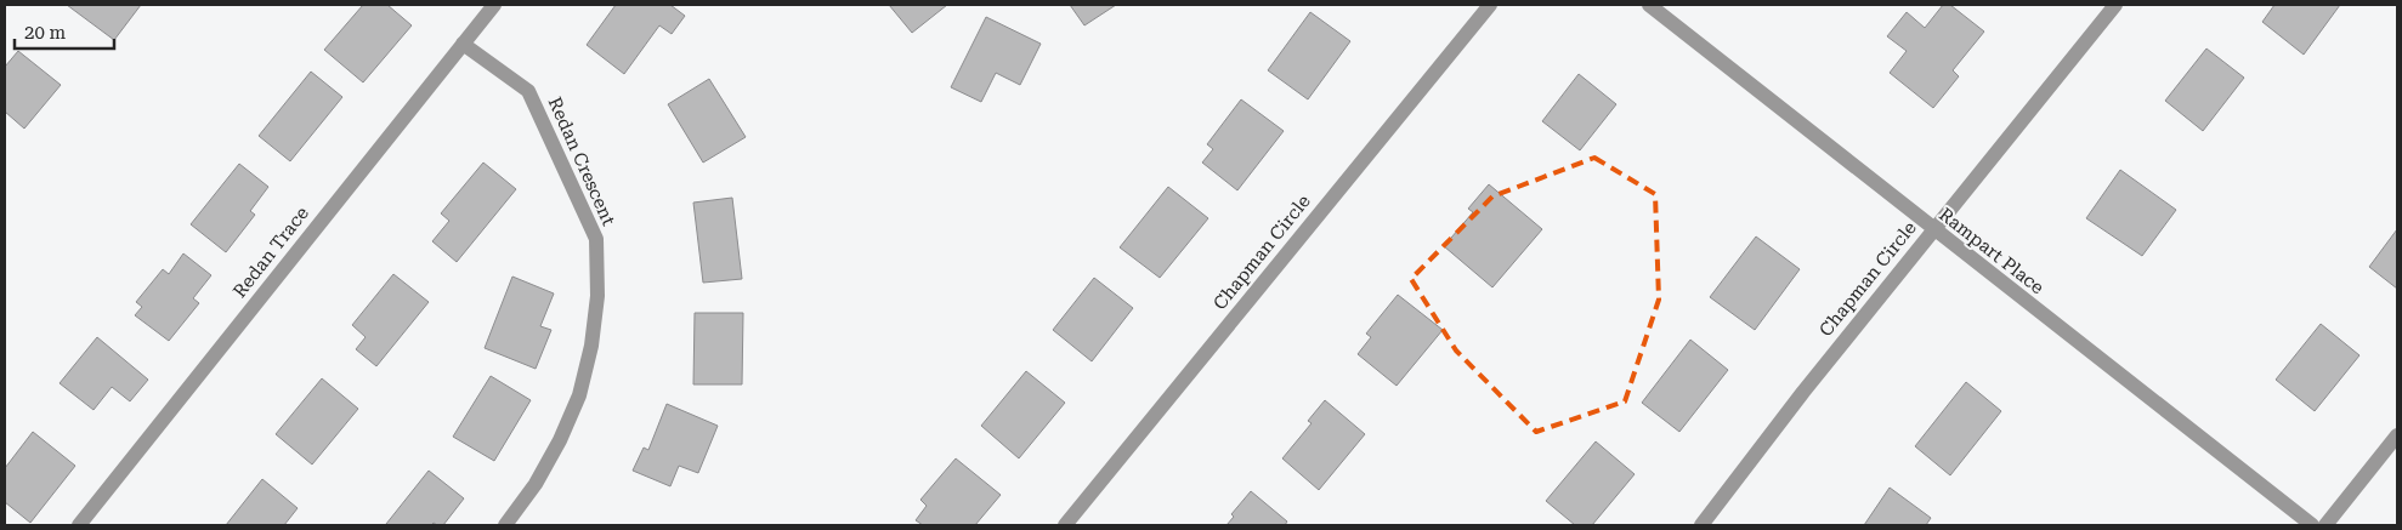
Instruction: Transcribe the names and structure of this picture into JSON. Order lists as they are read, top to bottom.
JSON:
{
  "streets": {
    "street": [
      "Redan Crescent",
      "Rampart Place",
      "Redan Trace",
      "Chapman Circle"
    ]
  },
  "crossings": [
    ["Redan Crescent", "Redan Trace"],
    ["Rampart Place", "Chapman Circle"]
  ],
  "scale_bar": "20 m"
}
